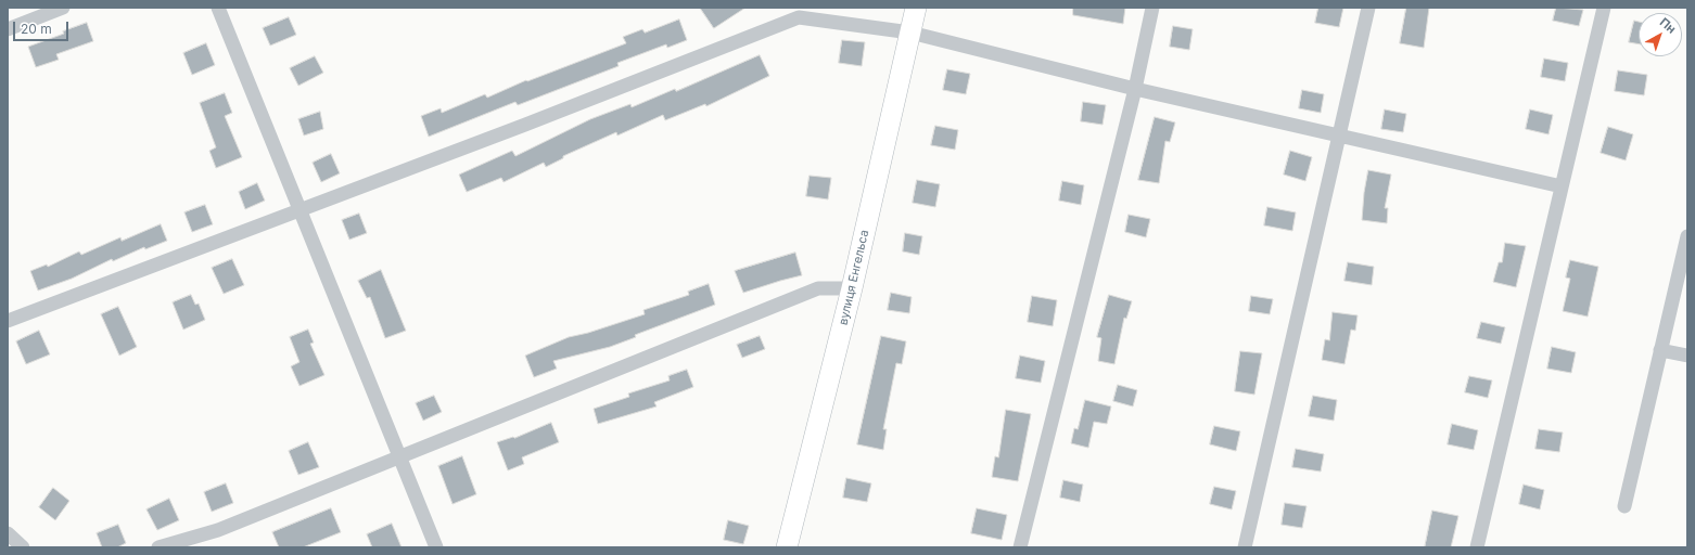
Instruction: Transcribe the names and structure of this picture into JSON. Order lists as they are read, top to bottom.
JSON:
{
  "streets": {
    "street": ["вулиця Енгельса"]
  },
  "scale_bar": "20 m",
  "north": "top right"
}
